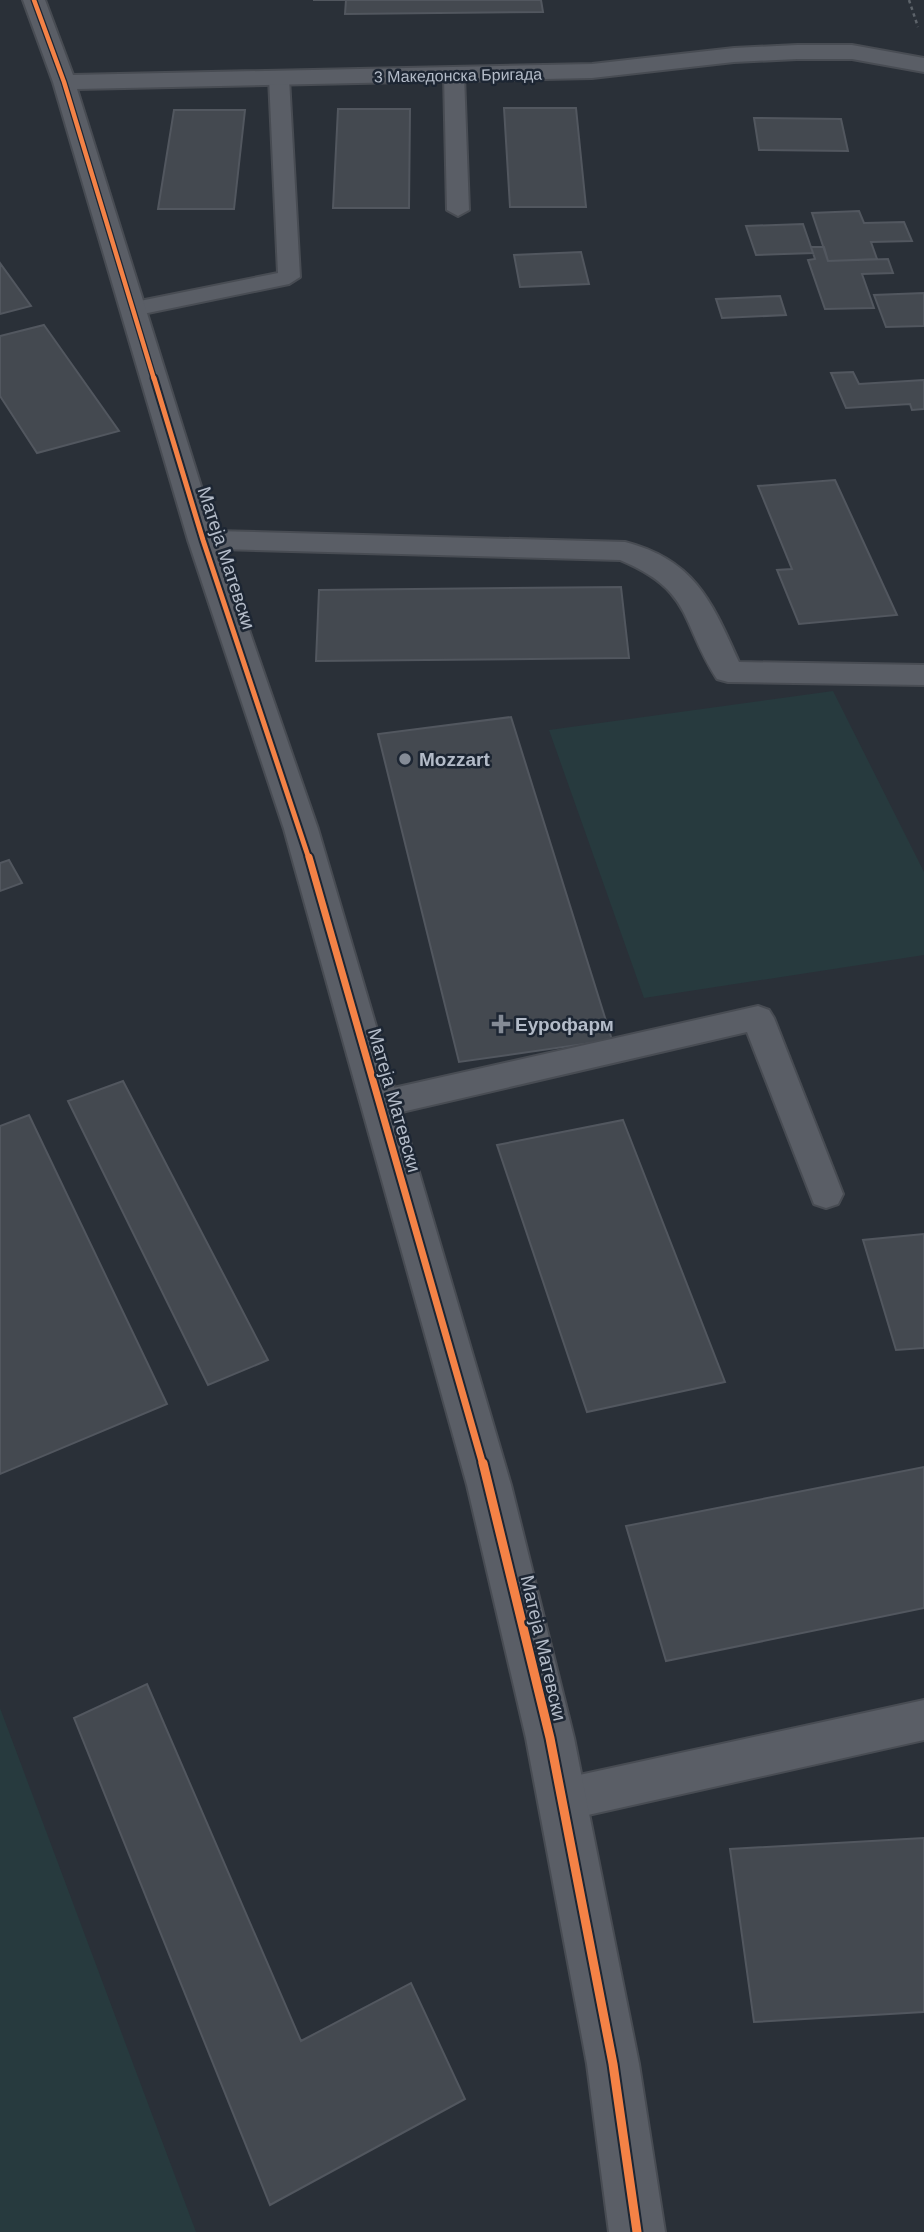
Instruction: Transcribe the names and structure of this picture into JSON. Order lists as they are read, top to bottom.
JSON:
{
  "streets": {
    "street": ["3 Македонска Бригада", "Матеја Матевски"]
  },
  "crossings": [
    ["3 Македонска Бригада", "Матеја Матевски"]
  ],
  "places": {
    "other": ["Mozzart"],
    "health": ["Еурофарм"]
  }
}
